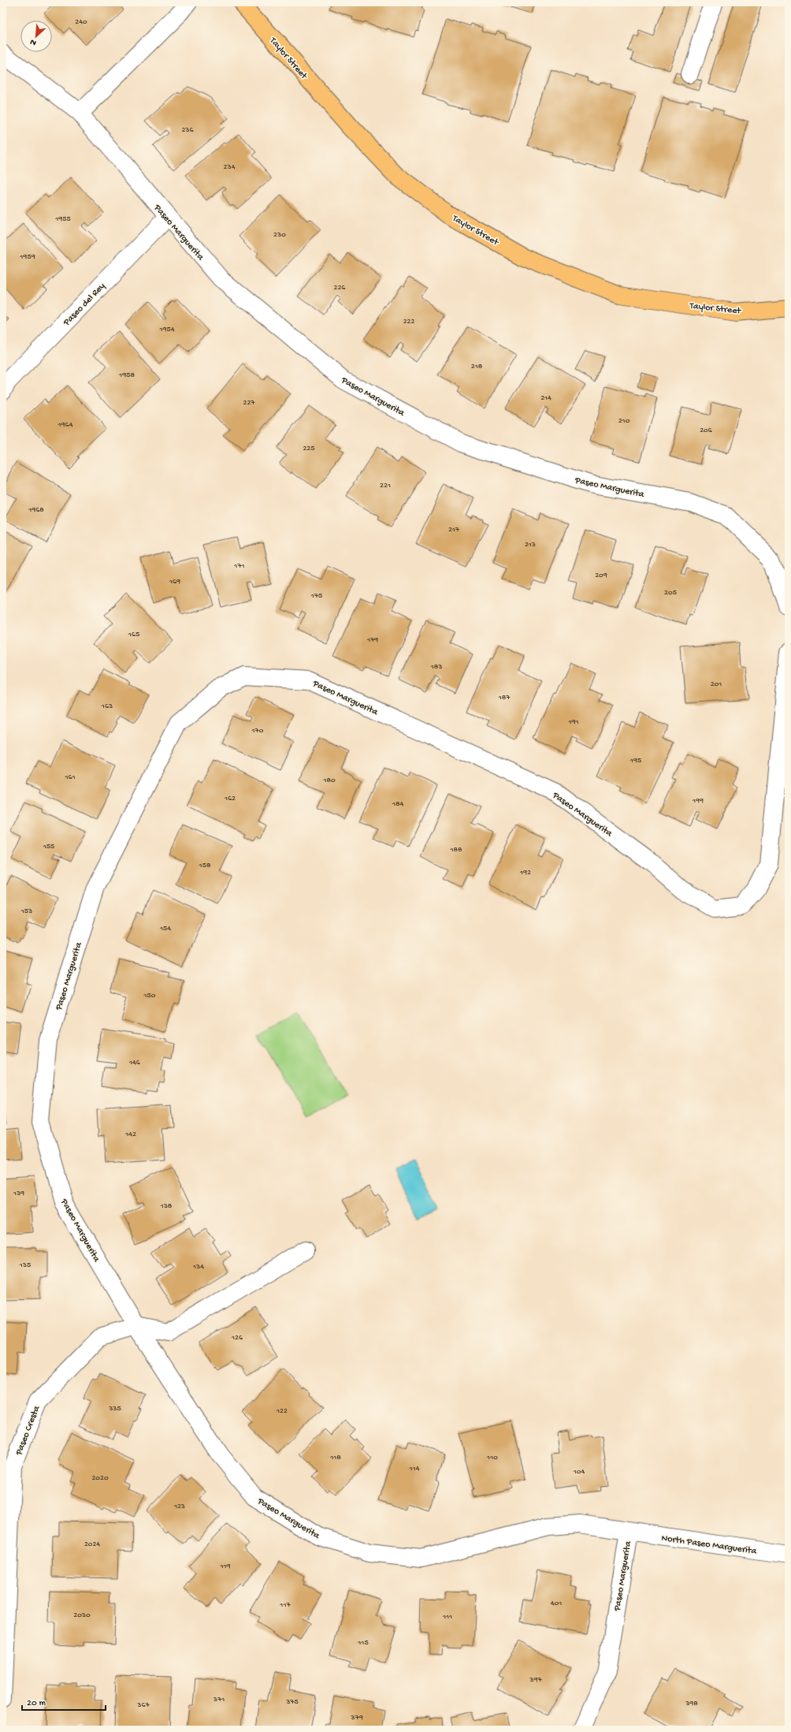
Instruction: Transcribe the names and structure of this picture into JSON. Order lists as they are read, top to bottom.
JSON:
{
  "streets": {
    "main road": ["Taylor Street"],
    "street": [
      "Paseo Marguerita",
      "Paseo del Rey",
      "Paseo Cresta",
      "North Paseo Marguerita"
    ]
  },
  "crossings": [
    ["Paseo Marguerita", "Paseo del Rey"],
    ["Paseo Marguerita", "Paseo Cresta"],
    ["Paseo Marguerita", "North Paseo Marguerita"]
  ],
  "house_numbers": [
    "240",
    "236",
    "234",
    "1955",
    "230",
    "1959",
    "226",
    "222",
    "1954",
    "218",
    "1958",
    "214",
    "227",
    "210",
    "1964",
    "206",
    "225",
    "221",
    "1968",
    "217",
    "213",
    "171",
    "209",
    "169",
    "205",
    "175",
    "165",
    "179",
    "183",
    "201",
    "187",
    "163",
    "191",
    "170",
    "195",
    "161",
    "180",
    "162",
    "199",
    "184",
    "155",
    "188",
    "158",
    "192",
    "153",
    "154",
    "150",
    "146",
    "142",
    "139",
    "138",
    "135",
    "134",
    "126",
    "335",
    "122",
    "118",
    "110",
    "114",
    "104",
    "2020",
    "123",
    "2024",
    "119",
    "401",
    "117",
    "2030",
    "111",
    "115",
    "397",
    "371",
    "375",
    "398",
    "367",
    "379"
  ],
  "scale_bar": "20 m",
  "north": "bottom left"
}
